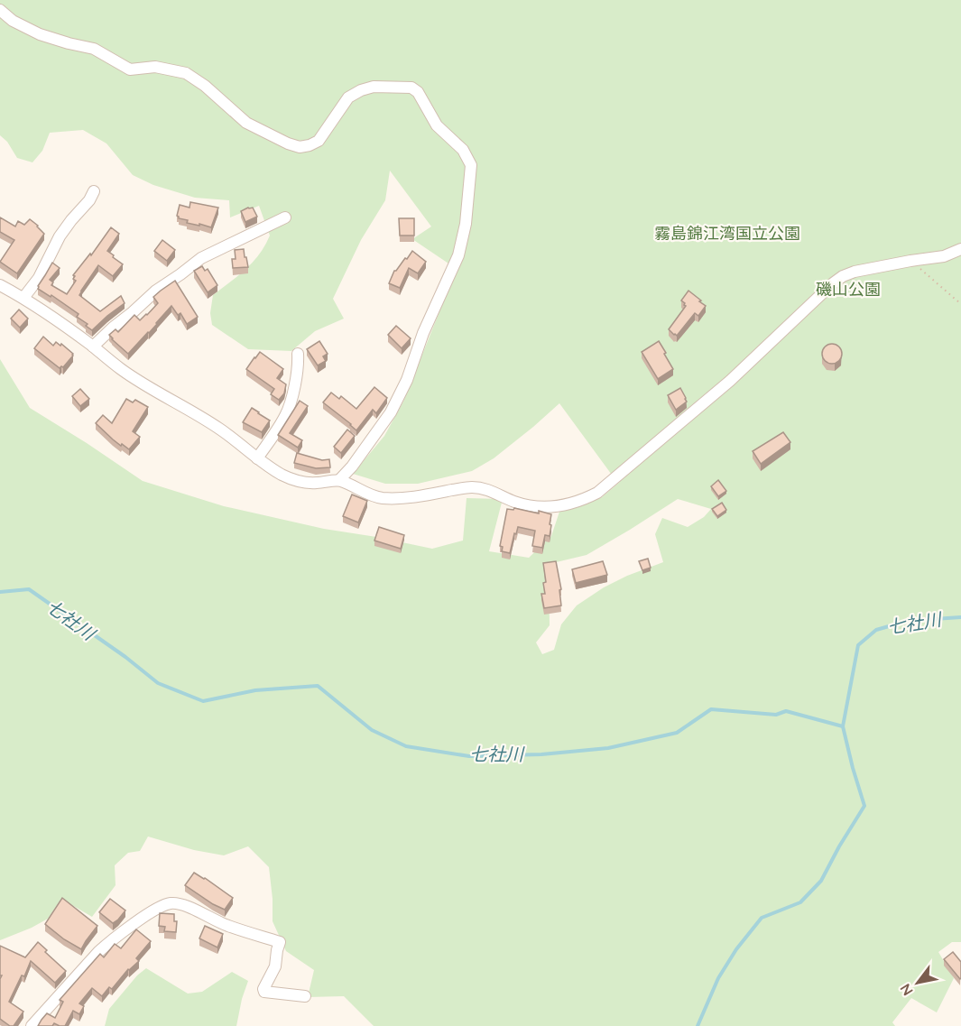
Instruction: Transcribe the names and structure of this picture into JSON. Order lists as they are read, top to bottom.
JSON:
{
  "water": ["七社川"],
  "parks": ["霧島錦江湾国立公園", "磯山公園"],
  "north": "bottom left"
}
